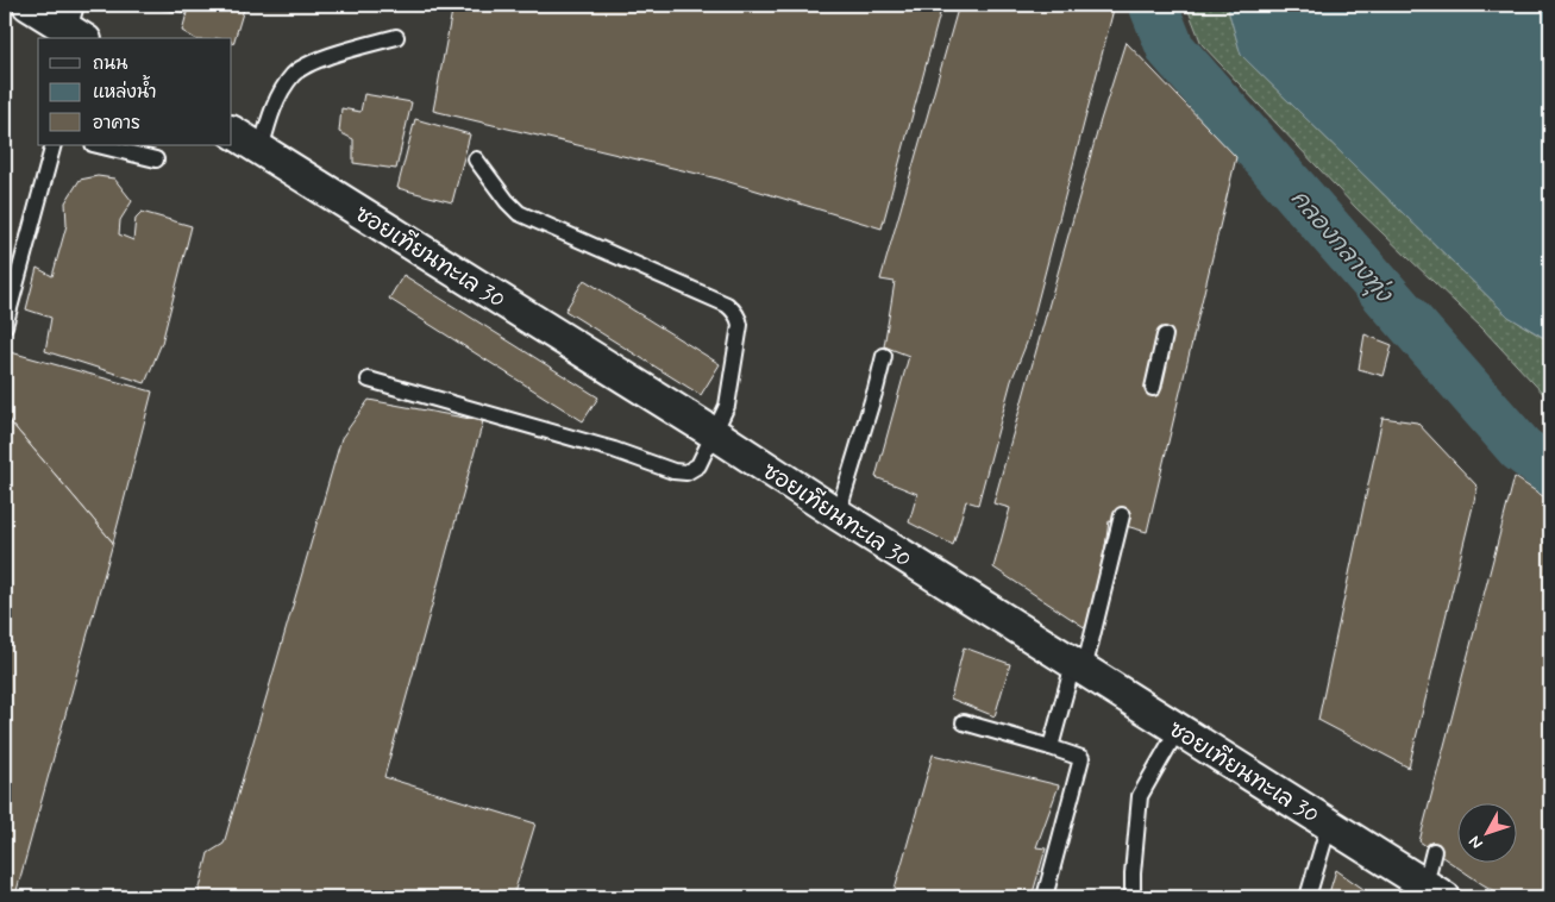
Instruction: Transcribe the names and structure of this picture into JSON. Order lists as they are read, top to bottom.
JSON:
{
  "streets": {
    "street": ["ซอยเทียนทะเล 30"]
  },
  "water": ["คลองกลางทุ่ง"],
  "legend": ["ถนน", "แหล่งน้ำ", "อาคาร"],
  "north": "bottom left"
}
